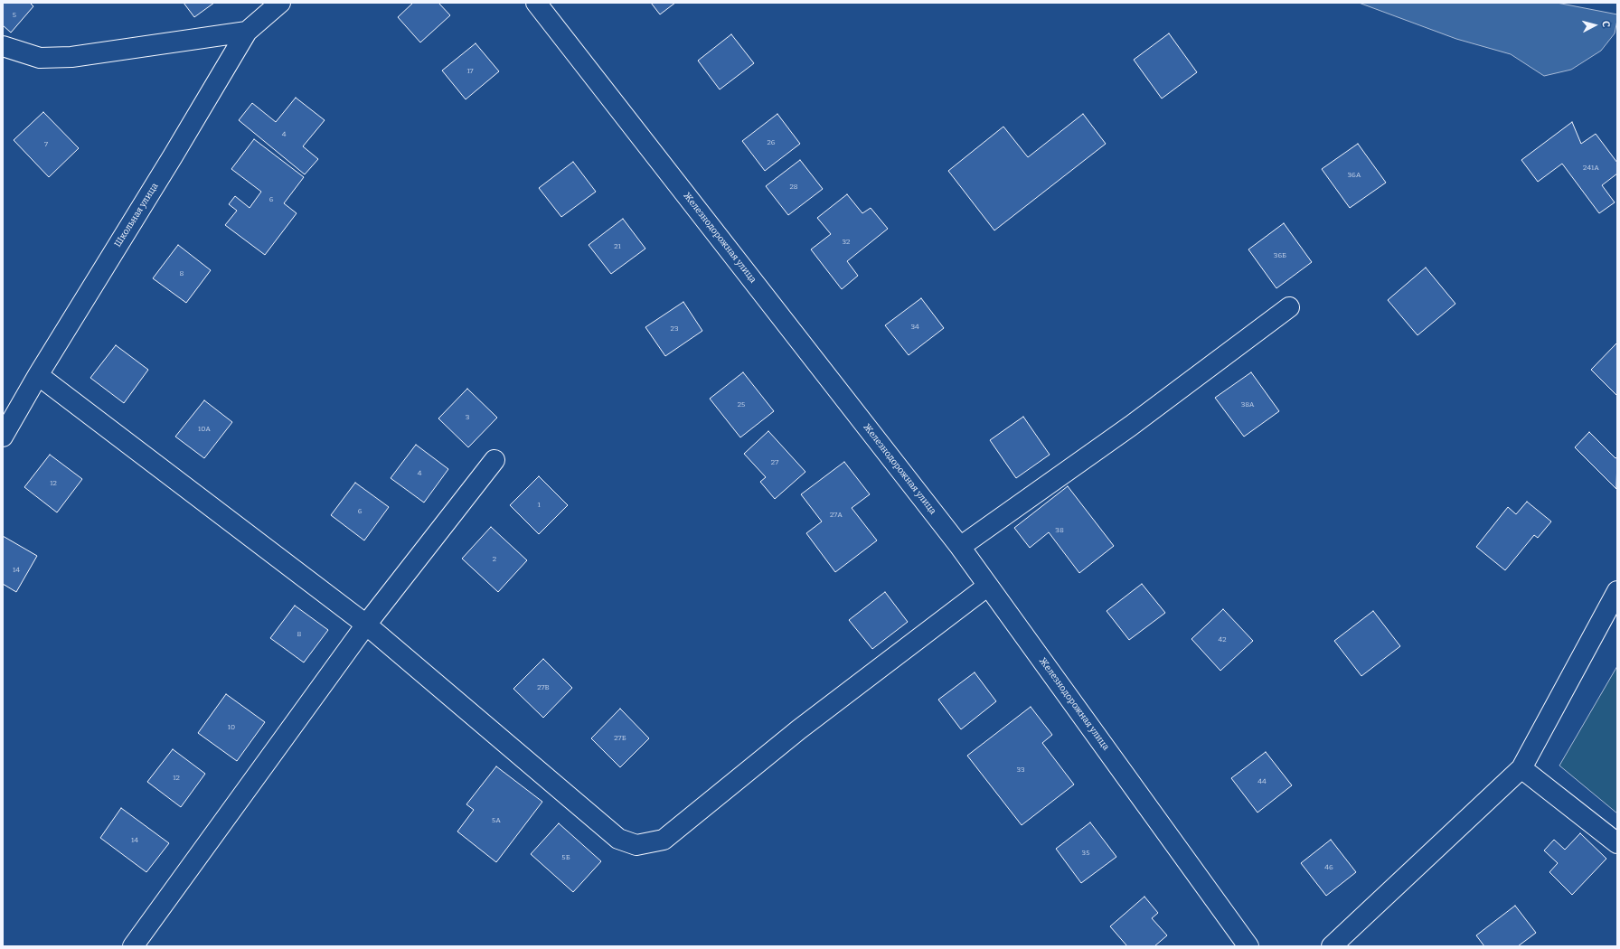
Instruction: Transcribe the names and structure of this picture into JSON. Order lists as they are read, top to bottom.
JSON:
{
  "streets": {
    "street": ["Школьная улица", "Железнодорожная улица"]
  },
  "house_numbers": [
    "5",
    "17",
    "4",
    "26",
    "7",
    "241А",
    "36А",
    "28",
    "6",
    "32",
    "21",
    "36Б",
    "8",
    "34",
    "23",
    "25",
    "38А",
    "3",
    "10А",
    "27",
    "4",
    "12",
    "1",
    "6",
    "27А",
    "38",
    "2",
    "14",
    "8",
    "42",
    "27В",
    "10",
    "27Б",
    "33",
    "12",
    "44",
    "5А",
    "14",
    "35",
    "5Б",
    "46"
  ],
  "north": "right"
}
